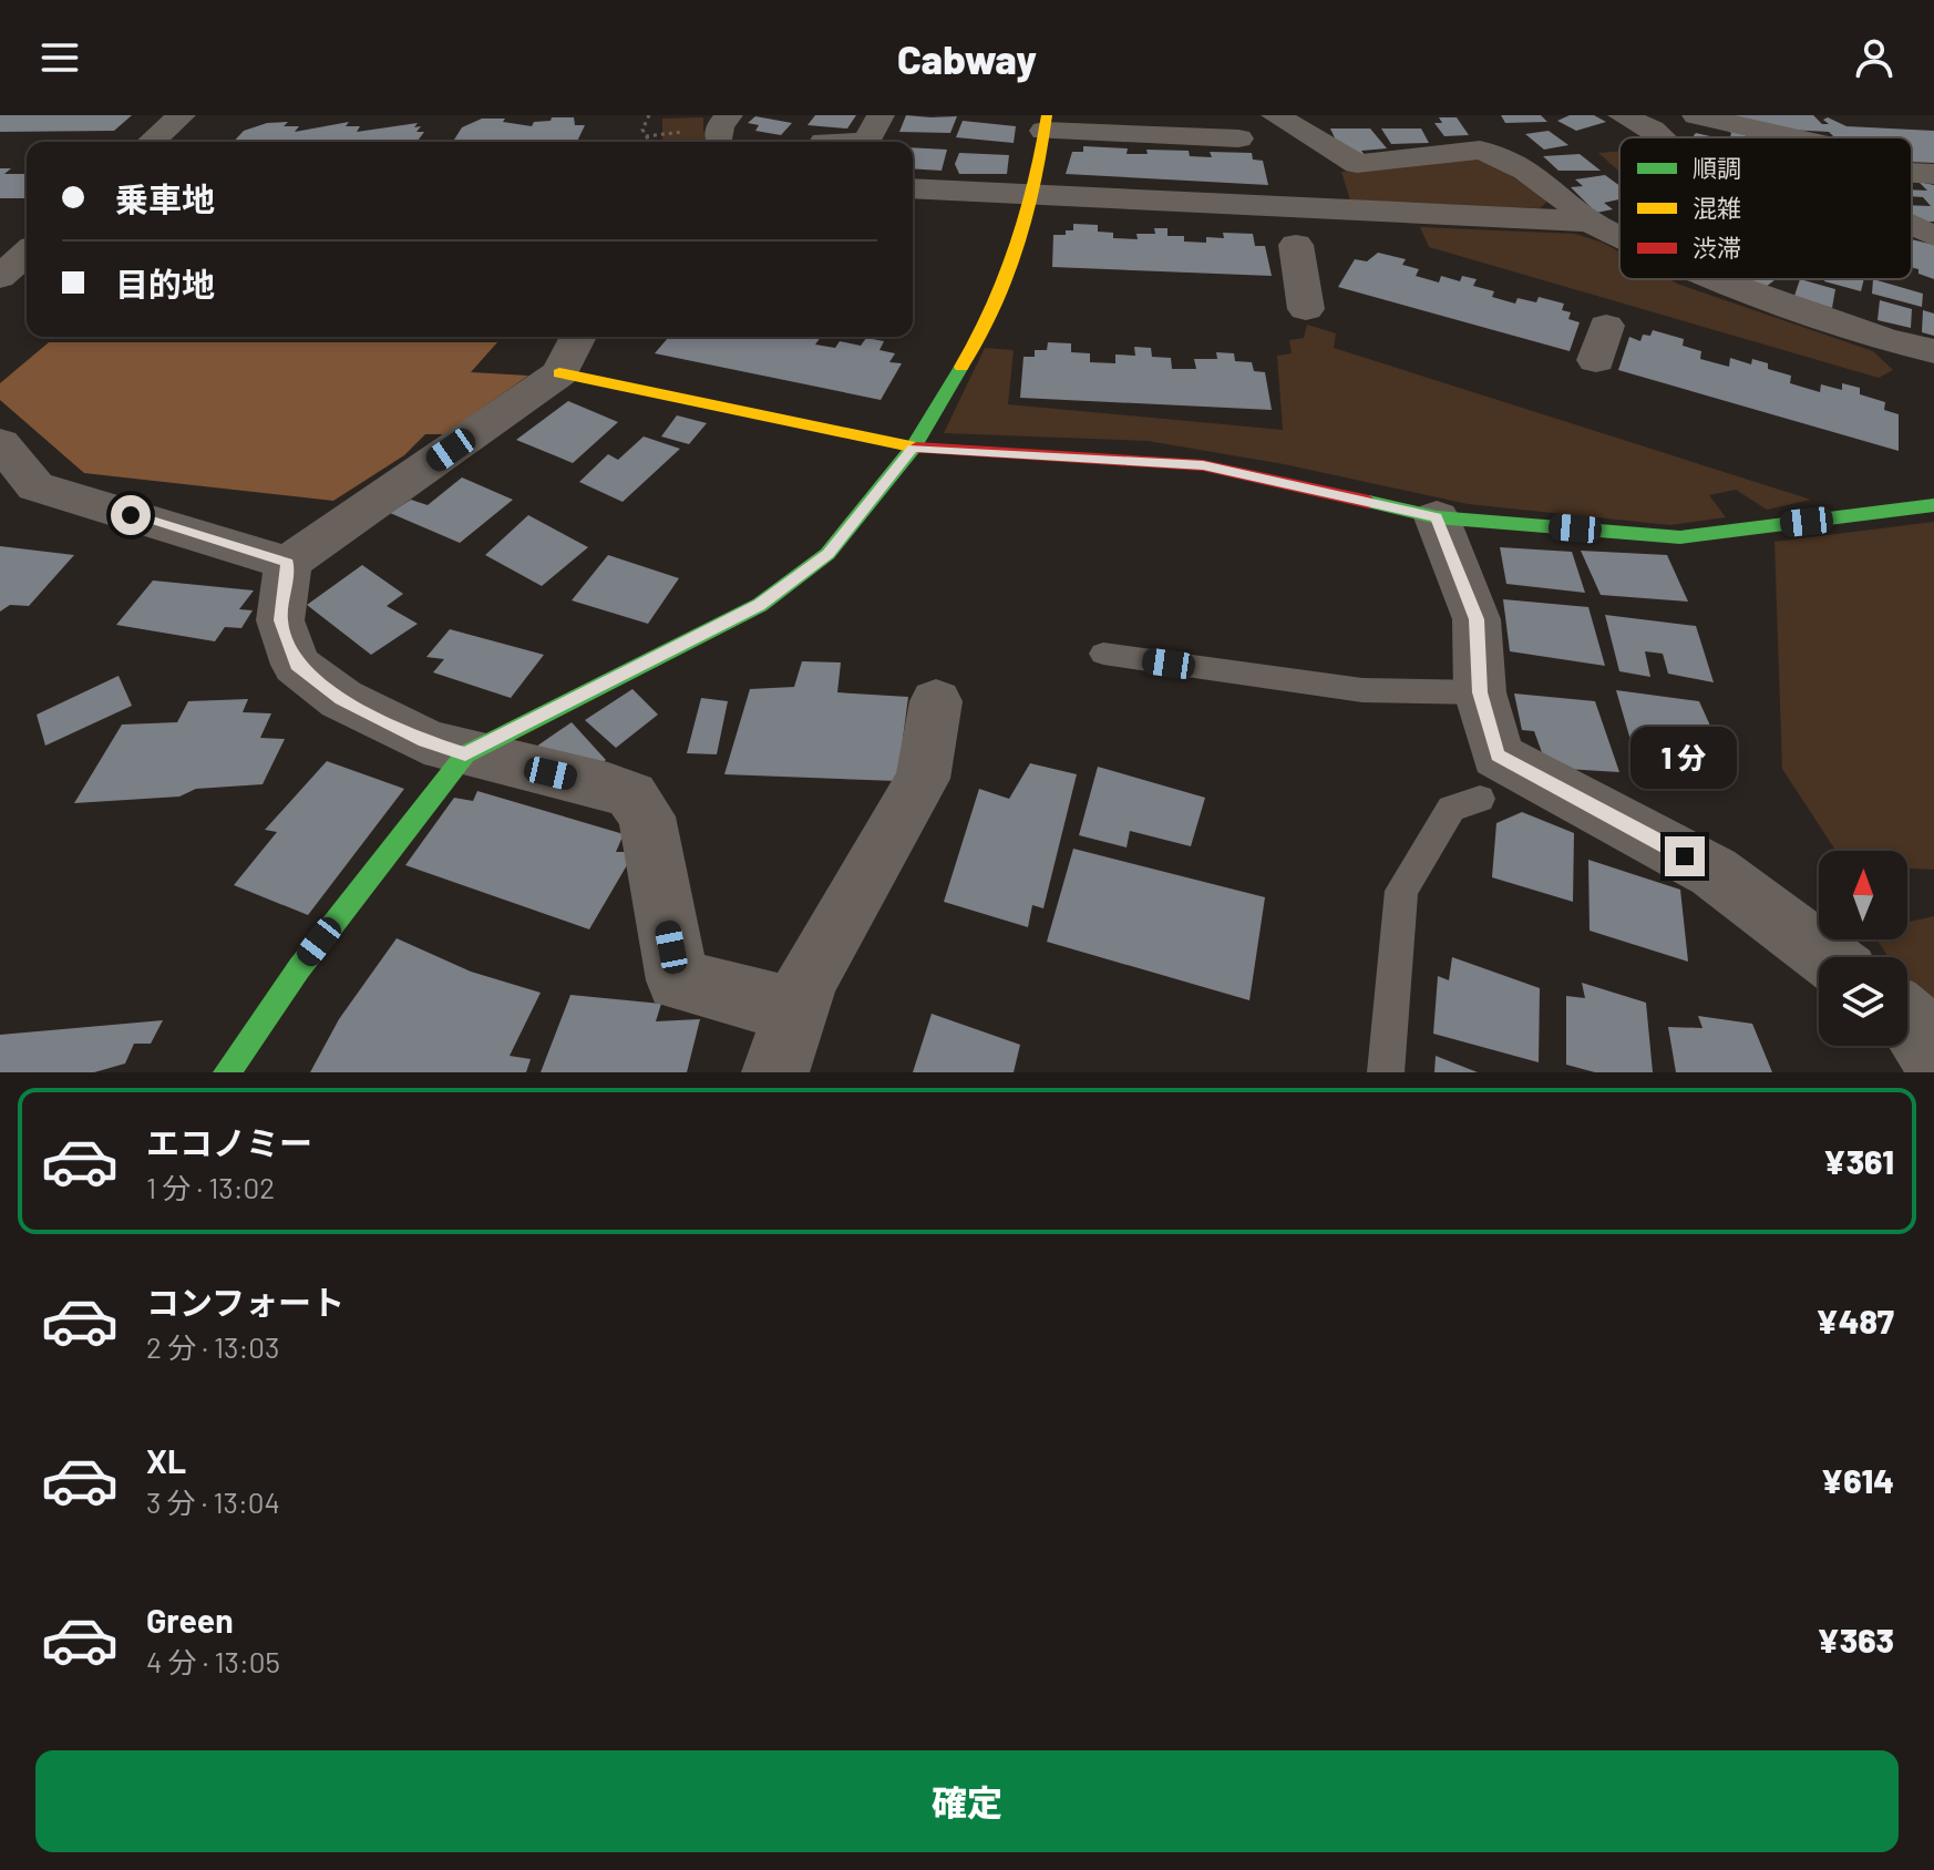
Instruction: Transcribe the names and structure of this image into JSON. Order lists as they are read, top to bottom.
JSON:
{
  "legend": ["順調", "混雑", "渋滞"],
  "north": "top",
  "page": {
    "header": "Cabway",
    "banner": ["乗車地", "目的地"],
    "bubble": "1 分",
    "list": [
      {
        "name": "エコノミー",
        "note": "1 分 · 13:02",
        "value": "¥361"
      },
      {
        "name": "コンフォート",
        "note": "2 分 · 13:03",
        "value": "¥487"
      },
      {
        "name": "XL",
        "note": "3 分 · 13:04",
        "value": "¥614"
      },
      {
        "name": "Green",
        "note": "4 分 · 13:05",
        "value": "¥363"
      }
    ],
    "buttons": "確定"
  }
}
